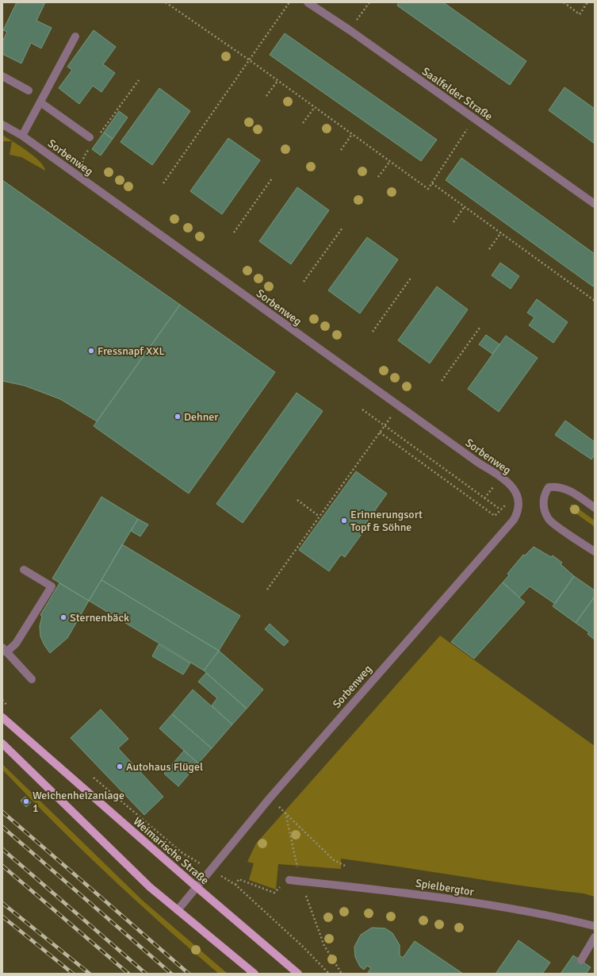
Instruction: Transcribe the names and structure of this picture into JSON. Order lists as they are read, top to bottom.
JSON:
{
  "streets": {
    "main road": ["Weimarische Straße"],
    "street": ["Saalfelder Straße", "Sorbenweg", "Spielbergtor"]
  },
  "crossings": [
    ["Sorbenweg", "Weimarische Straße"]
  ],
  "places": [
    "Fressnapf XXL",
    "Dehner",
    "Erinnerungsort Topf & Söhne",
    "Sternenbäck",
    "Autohaus Flügel",
    "Weichenheizanlage 1"
  ]
}
